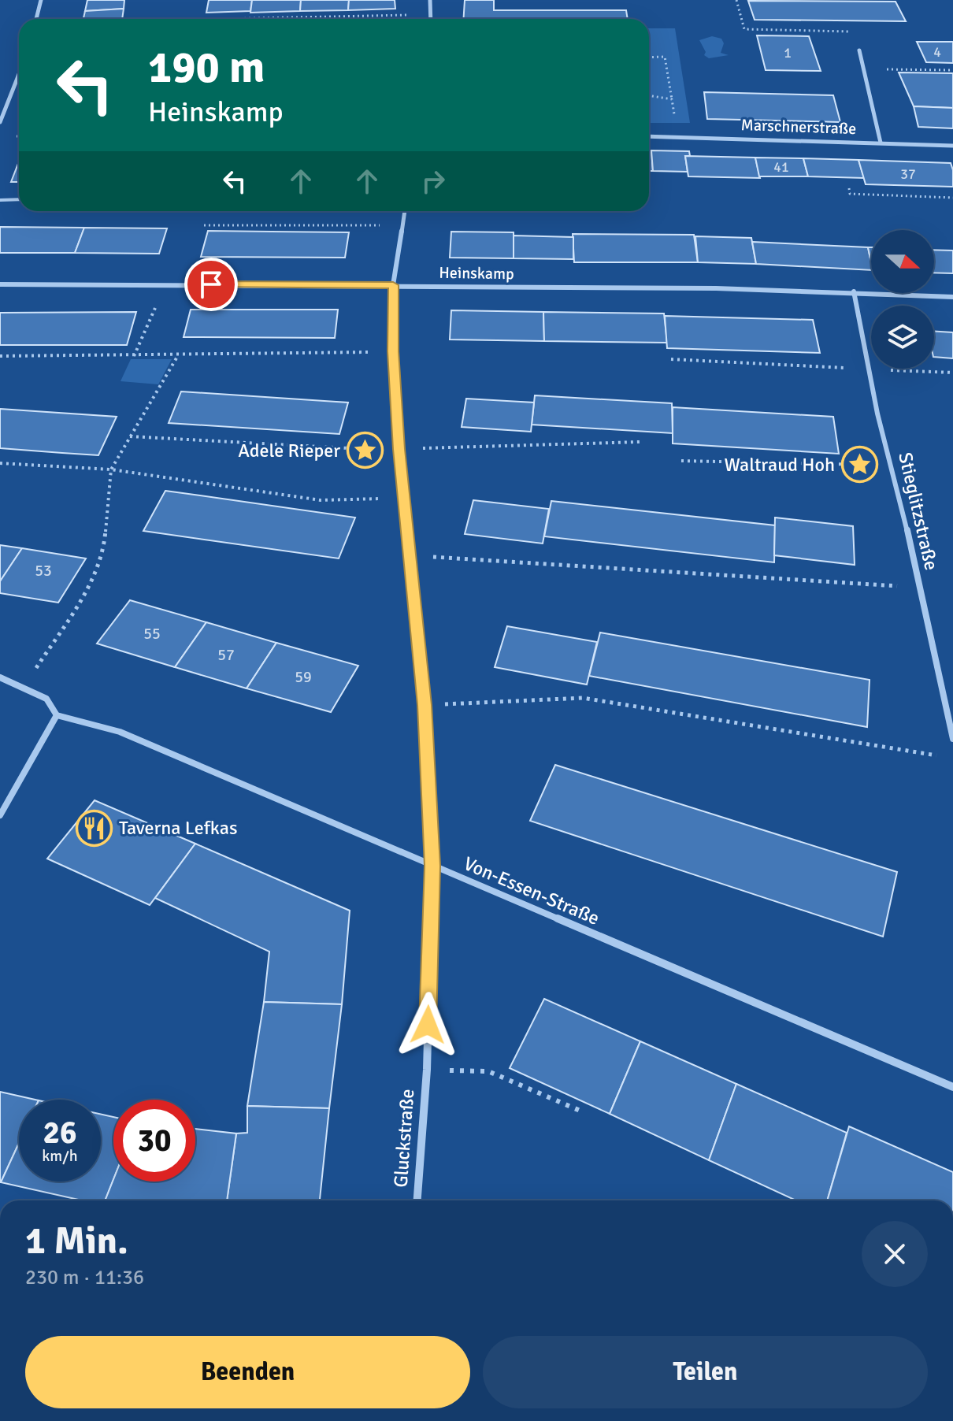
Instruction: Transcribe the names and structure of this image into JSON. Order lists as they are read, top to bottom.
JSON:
{
  "streets": {
    "street": [
      "Marschnerstraße",
      "Heinskamp",
      "Stieglitzstraße",
      "Von-Essen-Straße",
      "Gluckstraße"
    ]
  },
  "crossings": [
    ["Heinskamp", "Stieglitzstraße"],
    ["Heinskamp", "Gluckstraße"],
    ["Von-Essen-Straße", "Gluckstraße"]
  ],
  "places": {
    "place": ["Adele Rieper", "Waltraud Hoh"],
    "restaurant": ["Taverna Lefkas"]
  },
  "house_numbers": [
    "4",
    "1",
    "41",
    "37",
    "53",
    "55",
    "57",
    "59"
  ],
  "north": "right",
  "page": {
    "turn": ["190 m", "Heinskamp"],
    "speed": "26 km/h",
    "limit": "30",
    "heading": ["1 Min.", "230 m · 11:36"],
    "buttons": ["Beenden", "Teilen"]
  }
}
